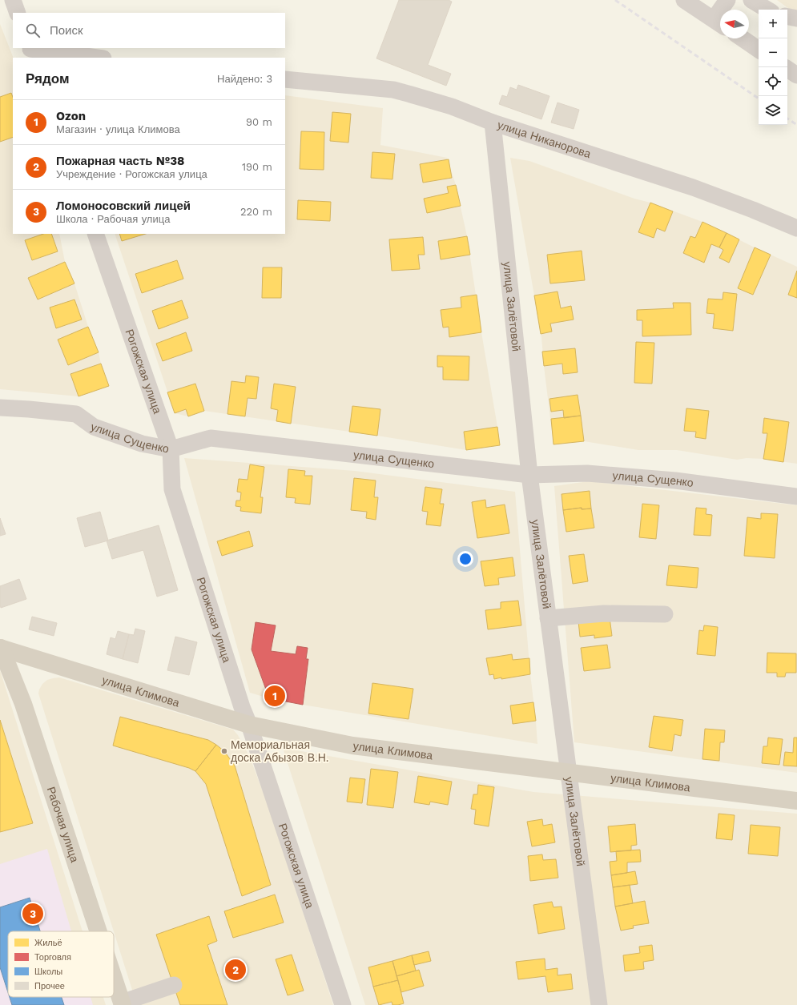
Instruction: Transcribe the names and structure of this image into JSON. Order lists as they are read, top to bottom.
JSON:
{
  "streets": {
    "main road": ["улица Климова", "Рабочая улица"],
    "street": [
      "улица Никанорова",
      "улица Залётовой",
      "Рогожская улица",
      "улица Сущенко"
    ]
  },
  "crossings": [
    ["улица Никанорова", "улица Залётовой"],
    ["улица Залётовой", "улица Сущенко"],
    ["улица Залётовой", "улица Климова"],
    ["Рогожская улица", "улица Сущенко"],
    ["Рогожская улица", "улица Климова"],
    ["улица Климова", "Рабочая улица"]
  ],
  "places": ["Мемориальная доска Абызов В.Н."],
  "legend": [
    "Жильё",
    "Торговля",
    "Школы",
    "Прочее"
  ],
  "north": "left",
  "page": {
    "map_buttons": ["+", "−"],
    "search": "Поиск",
    "heading": ["Рядом", "Найдено: 3"],
    "list": [
      {
        "mark": "1",
        "name": "Ozon",
        "note": "Магазин · улица Климова",
        "value": "90 m"
      },
      {
        "mark": "2",
        "name": "Пожарная часть №38",
        "note": "Учреждение · Рогожская улица",
        "value": "190 m"
      },
      {
        "mark": "3",
        "name": "Ломоносовский лицей",
        "note": "Школа · Рабочая улица",
        "value": "220 m"
      }
    ],
    "pins": ["1", "3", "2"]
  }
}
